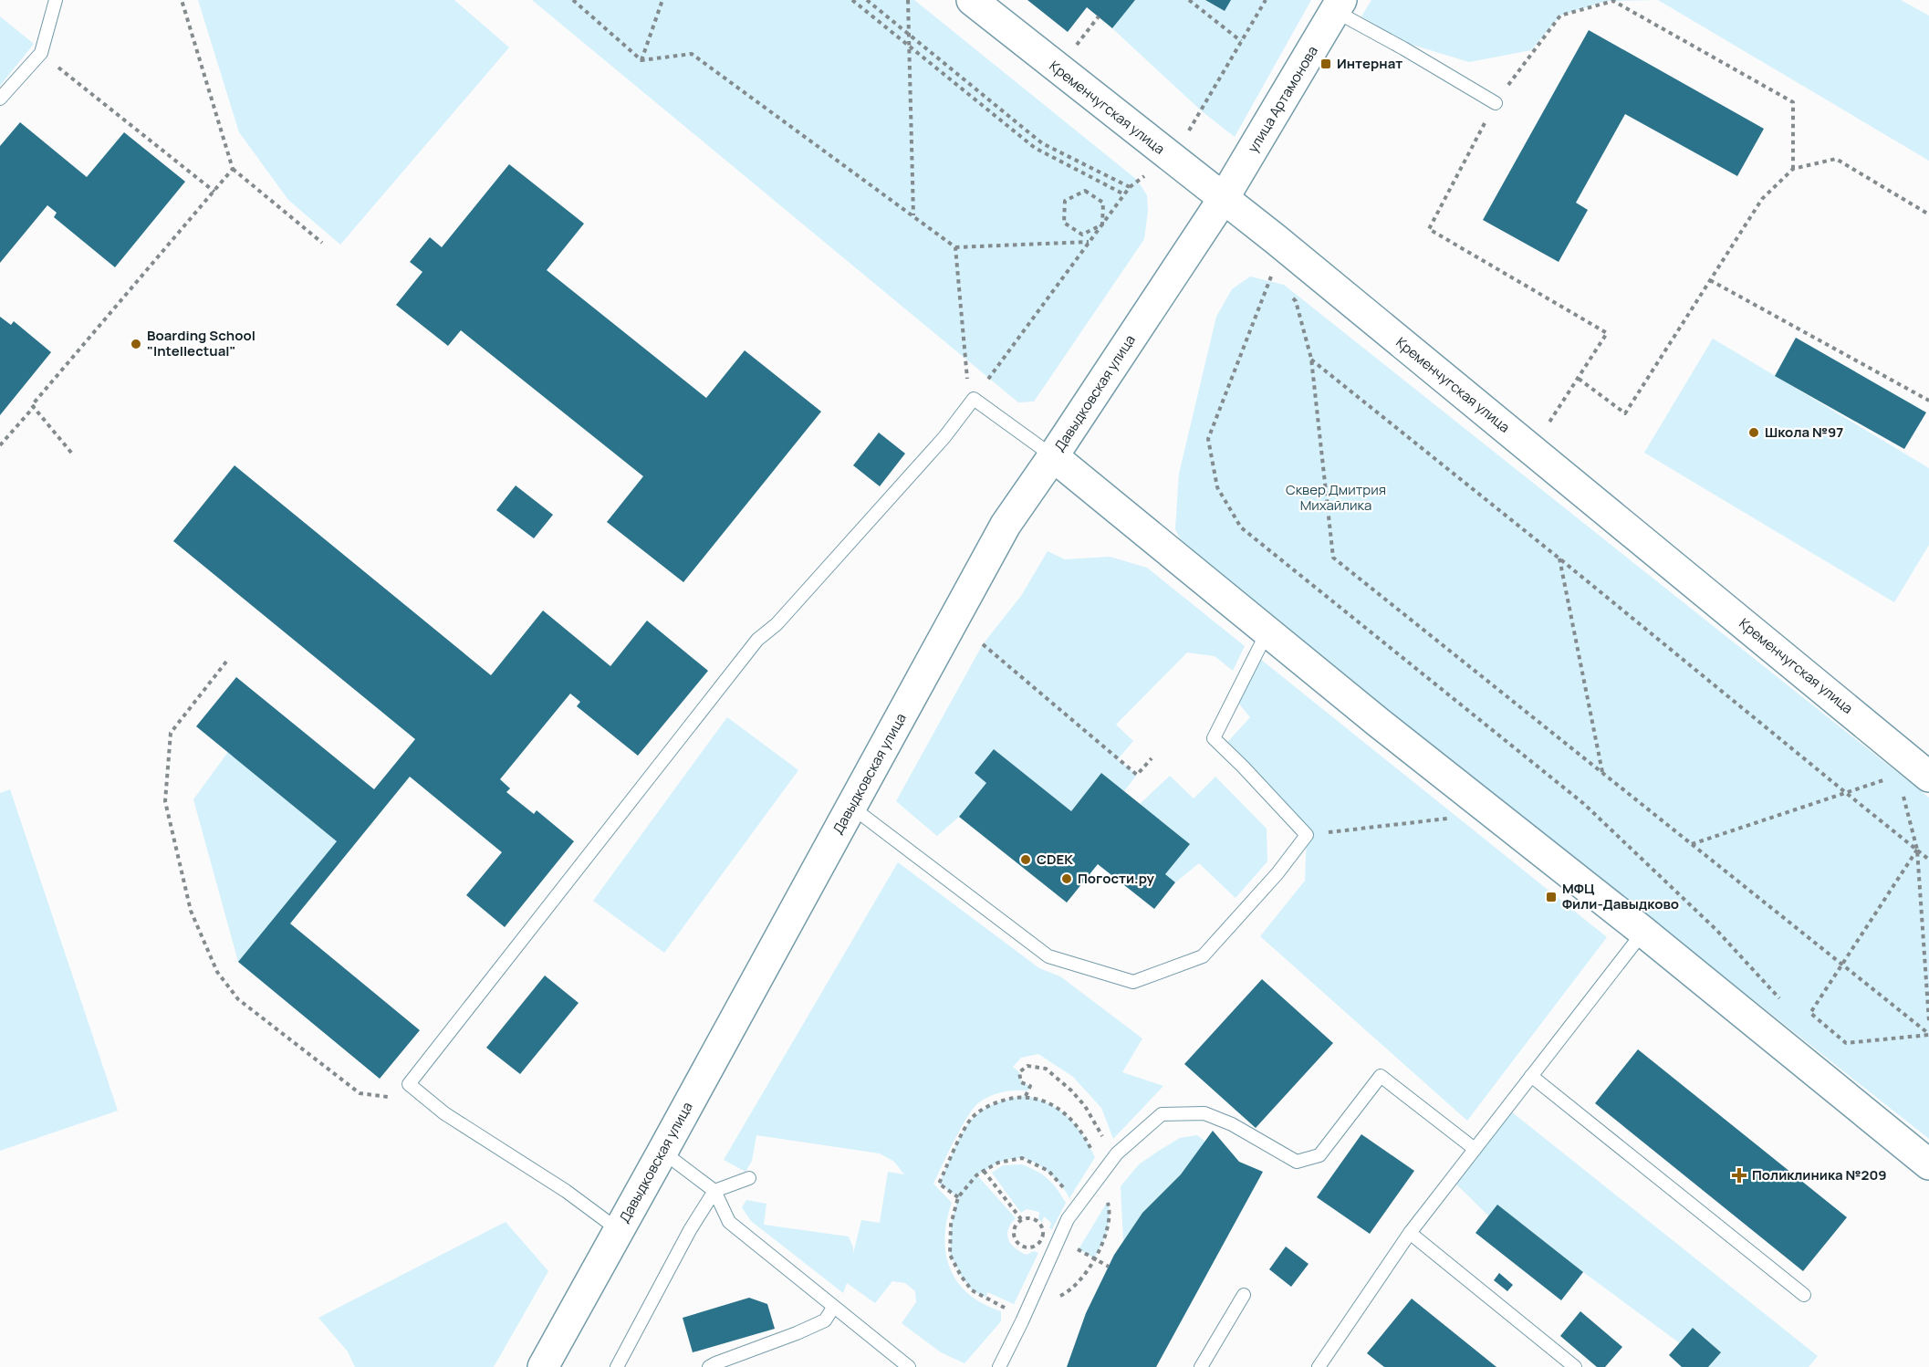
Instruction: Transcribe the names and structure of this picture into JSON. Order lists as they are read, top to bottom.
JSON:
{
  "streets": {
    "street": ["улица Артамонова", "Кременчугская улица", "Давыдковская улица"]
  },
  "crossings": [
    ["улица Артамонова", "Кременчугская улица"],
    ["улица Артамонова", "Давыдковская улица"],
    ["Кременчугская улица", "Давыдковская улица"]
  ],
  "parks": ["Сквер Дмитрия Михайлика"],
  "places": {
    "transit": ["Интернат", "МФЦ Фили-Давыдково"],
    "other": [
      "Boarding School \"Intellectual\"",
      "Школа №97",
      "CDEK",
      "Погости.ру"
    ],
    "health": ["Поликлиника №209"]
  }
}
